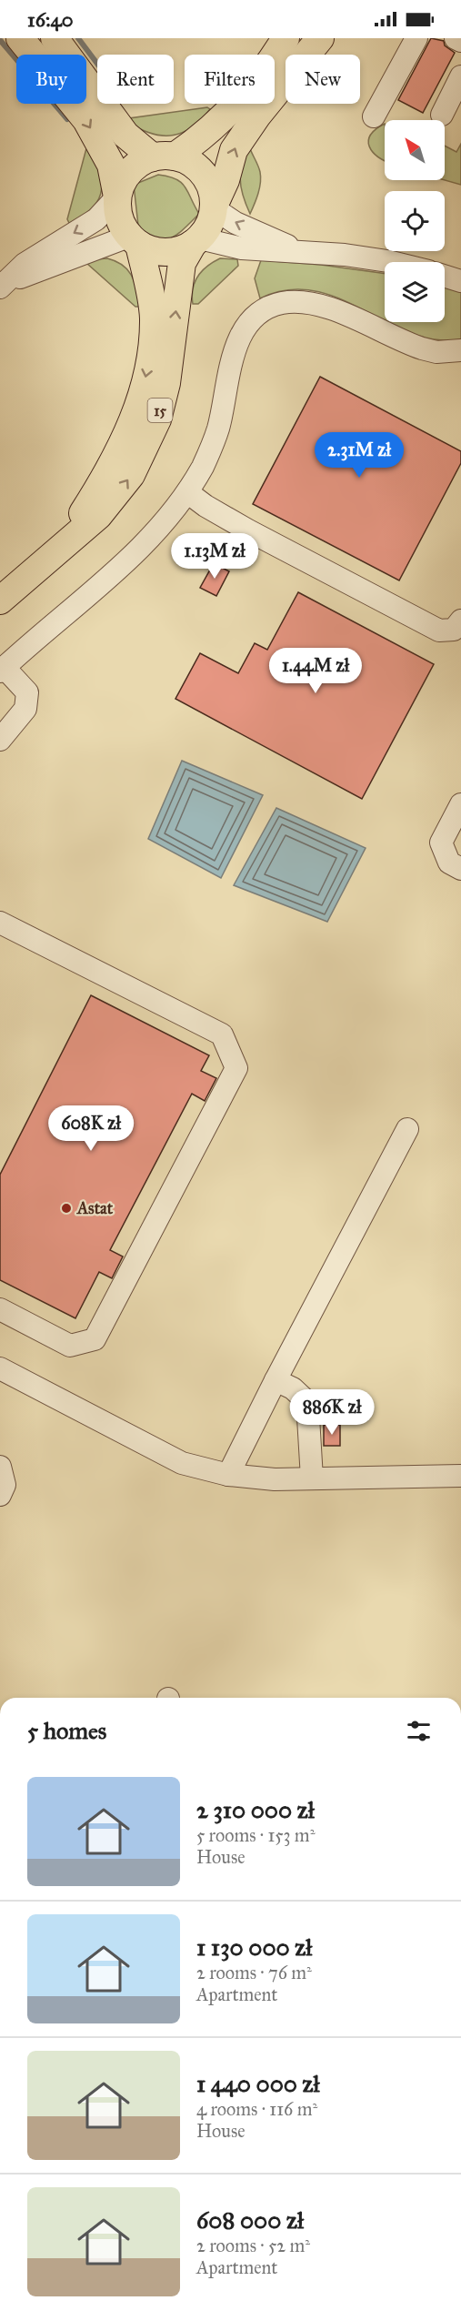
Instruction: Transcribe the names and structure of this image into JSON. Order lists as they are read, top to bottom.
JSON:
{
  "streets": {
    "main road": ["15"]
  },
  "places": ["Astat"],
  "north": "top left",
  "page": {
    "status": "16:40",
    "chip": [
      "Buy",
      "Rent",
      "Filters",
      "New"
    ],
    "price": [
      "2.31M zł",
      "1.13M zł",
      "1.44M zł",
      "608K zł",
      "886K zł"
    ],
    "heading": "5 homes",
    "list": [
      {
        "name": "2 310 000 zł",
        "note": "5 rooms · 153 m² · House"
      },
      {
        "name": "1 130 000 zł",
        "note": "2 rooms · 76 m² · Apartment"
      },
      {
        "name": "1 440 000 zł",
        "note": "4 rooms · 116 m² · House"
      },
      {
        "name": "608 000 zł",
        "note": "2 rooms · 52 m² · Apartment"
      }
    ]
  }
}
